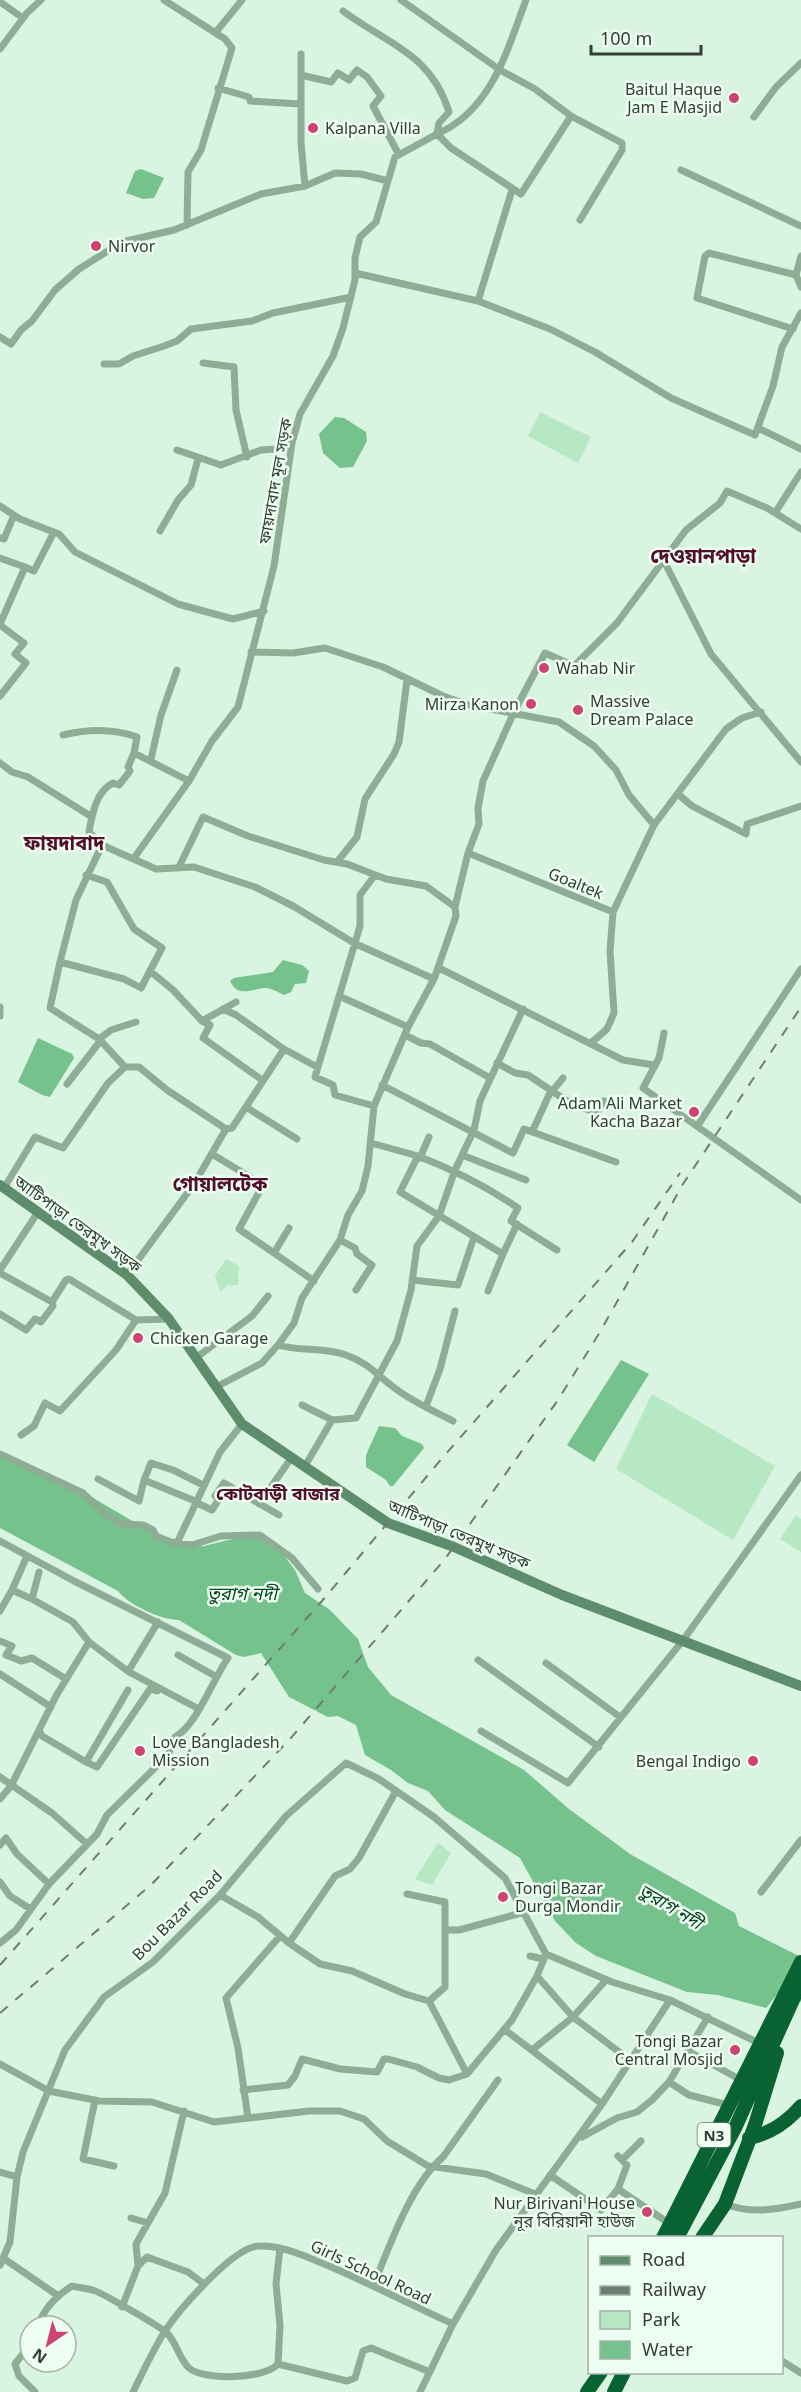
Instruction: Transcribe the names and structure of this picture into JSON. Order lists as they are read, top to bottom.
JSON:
{
  "streets": {
    "highway": ["N3"],
    "main road": ["আটিপাড়া তেরমুখ সড়ক"],
    "street": [
      "ফায়দাবাদ মূল সড়ক",
      "Goaltek",
      "Bou Bazar Road",
      "Girls School Road"
    ]
  },
  "districts": [
    "দেওয়ানপাড়া",
    "ফায়দাবাদ",
    "গোয়ালটেক",
    "কোটবাড়ী বাজার"
  ],
  "water": ["তুরাগ নদী"],
  "places": [
    "Baitul Haque Jam E Masjid",
    "Kalpana Villa",
    "Nirvor",
    "Wahab Nir",
    "Mirza Kanon",
    "Massive Dream Palace",
    "Adam Ali Market Kacha Bazar",
    "Chicken Garage",
    "Love Bangladesh Mission",
    "Bengal Indigo",
    "Tongi Bazar Durga Mondir",
    "Tongi Bazar Central Mosjid",
    "Nur Biriyani House নূর বিরিয়ানী হাউজ"
  ],
  "legend": [
    "Road",
    "Railway",
    "Park",
    "Water"
  ],
  "scale_bar": "100 m",
  "north": "bottom left"
}
